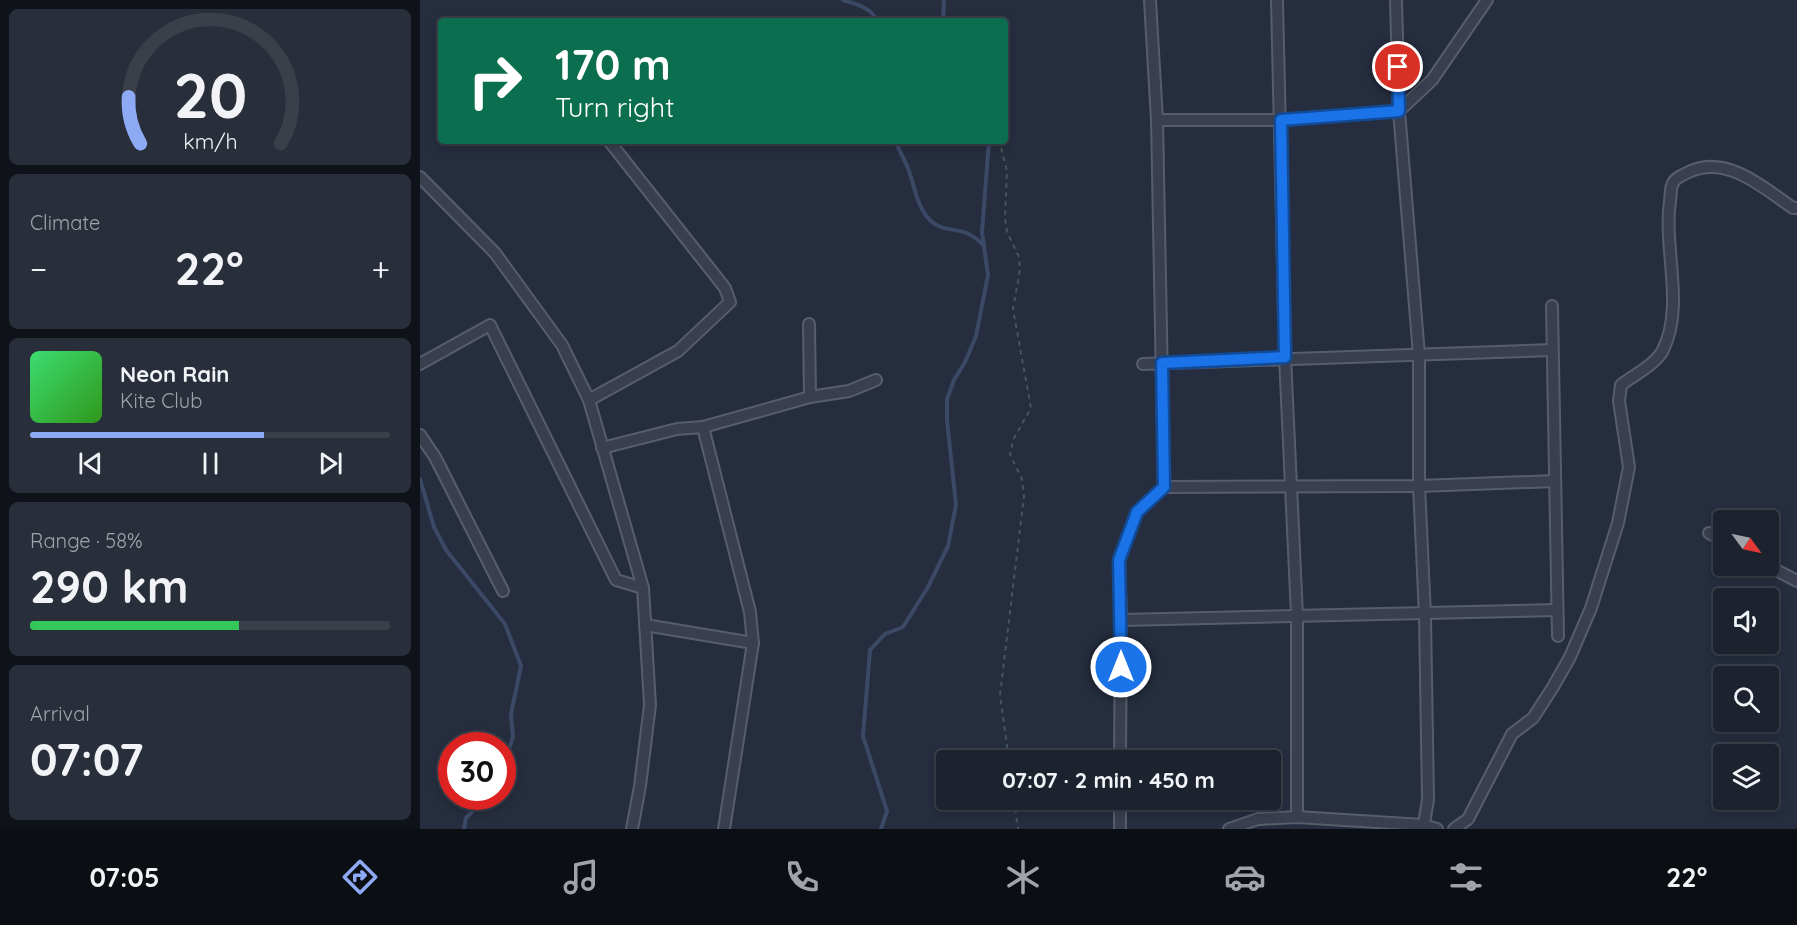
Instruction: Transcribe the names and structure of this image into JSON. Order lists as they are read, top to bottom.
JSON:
{
  "north": "bottom right",
  "page": {
    "turn": ["170 m", "Turn right"],
    "tile": [
      "Climate",
      ["Range · 58%", "290 km"],
      ["Arrival", "07:07"]
    ],
    "heat": ["−", "22°", "+"],
    "song": ["Neon Rain", "Kite Club"],
    "limit": "30",
    "trip": "07:07 · 2 min · 450 m",
    "tabs": ["07:05", "22°"],
    "gauge": ["20", "km/h"]
  }
}
